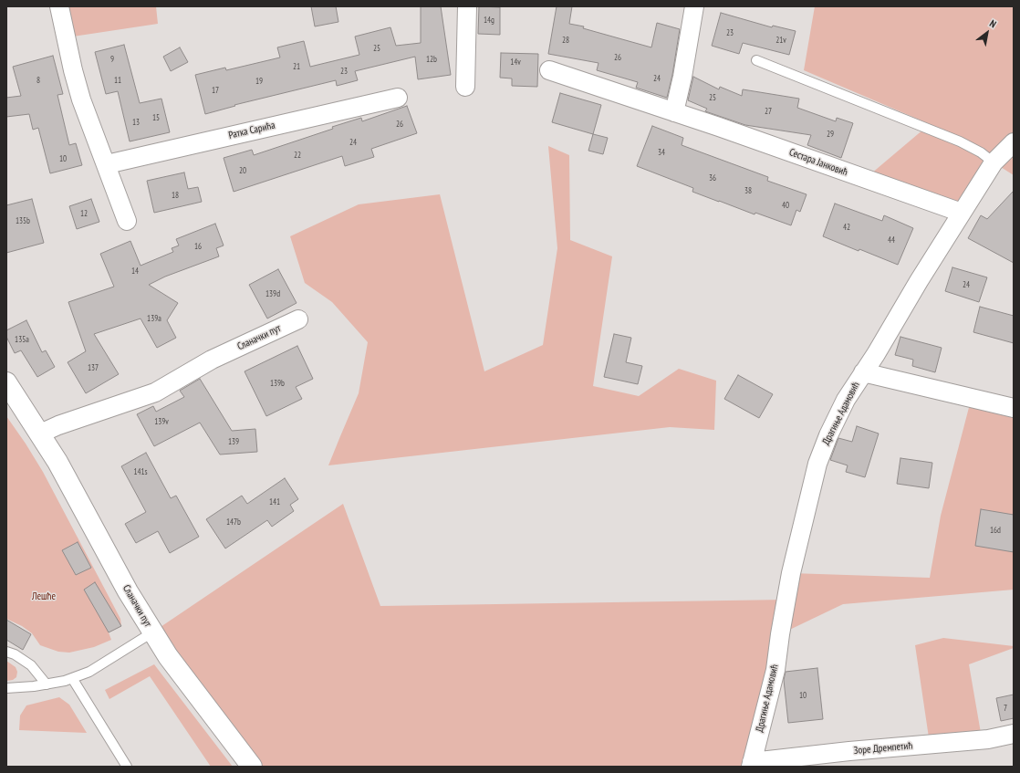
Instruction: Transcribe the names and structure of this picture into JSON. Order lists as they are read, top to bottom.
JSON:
{
  "streets": {
    "street": [
      "Ратка Сарића",
      "Сестара Јанковић",
      "Сланачки пут",
      "Драгиње Адамовић",
      "Зоре Дремпетић"
    ]
  },
  "crossings": [
    ["Сестара Јанковић", "Драгиње Адамовић"],
    ["Драгиње Адамовић", "Зоре Дремпетић"]
  ],
  "parks": ["Лешће"],
  "house_numbers": [
    "14g",
    "23",
    "28",
    "21v",
    "25",
    "26",
    "9",
    "12b",
    "14v",
    "21",
    "23",
    "24",
    "8",
    "11",
    "19",
    "17",
    "25",
    "27",
    "15",
    "13",
    "26",
    "29",
    "24",
    "34",
    "22",
    "10",
    "20",
    "36",
    "38",
    "18",
    "40",
    "12",
    "135b",
    "42",
    "44",
    "16",
    "14",
    "24",
    "139d",
    "139a",
    "135a",
    "137",
    "139b",
    "139v",
    "139",
    "141s",
    "141",
    "147b",
    "16d",
    "10",
    "7"
  ],
  "north": "top right"
}
